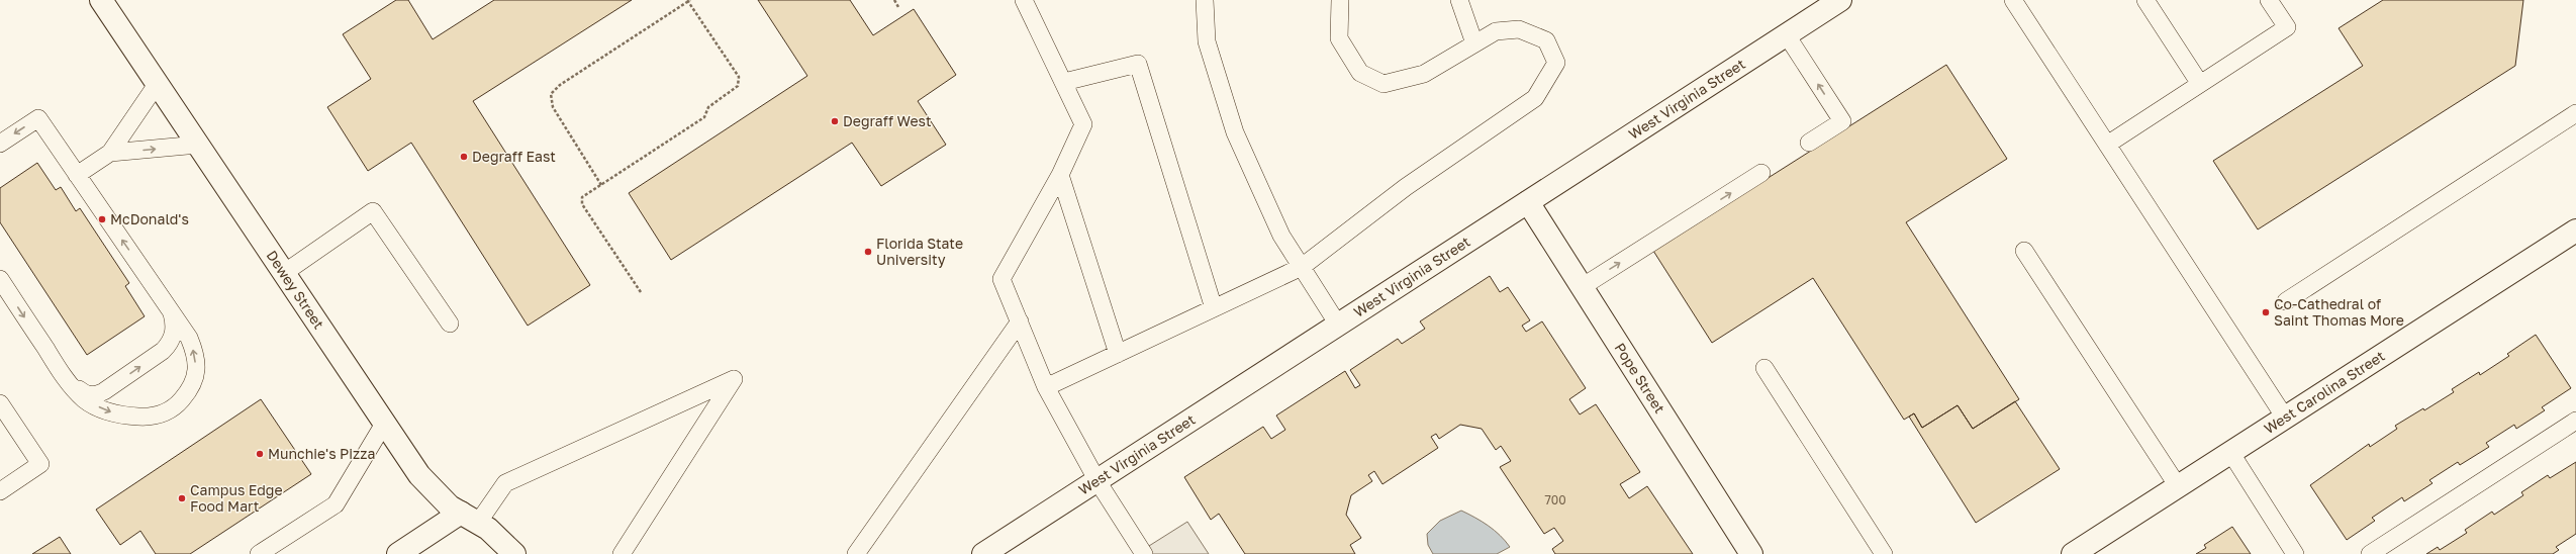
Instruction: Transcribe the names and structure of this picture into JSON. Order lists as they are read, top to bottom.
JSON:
{
  "streets": {
    "street": [
      "West Virginia Street",
      "Dewey Street",
      "Pope Street",
      "West Carolina Street"
    ]
  },
  "crossings": [
    ["West Virginia Street", "Pope Street"]
  ],
  "places": [
    "Degraff West",
    "Degraff East",
    "McDonald's",
    "Florida State University",
    "Co-Cathedral of Saint Thomas More",
    "Munchie's Pizza",
    "Campus Edge Food Mart"
  ],
  "house_numbers": ["700"]
}
